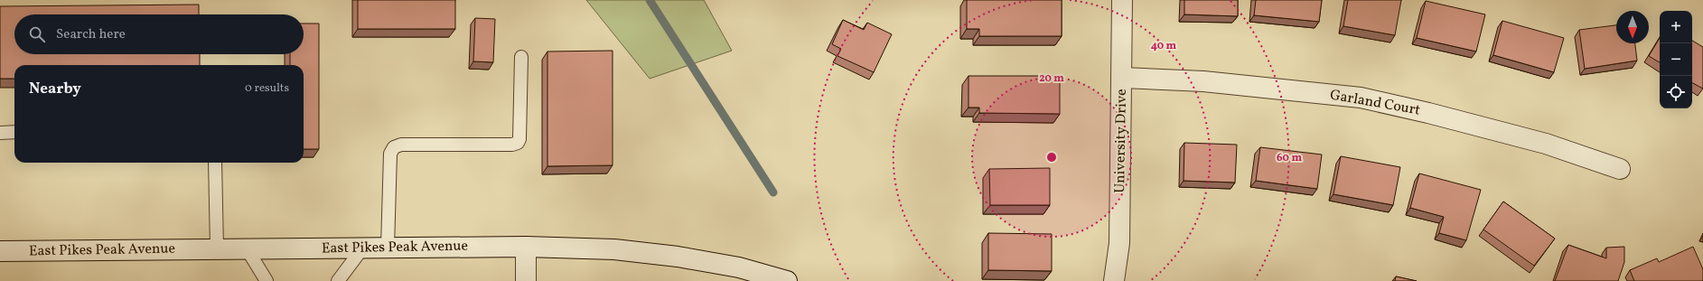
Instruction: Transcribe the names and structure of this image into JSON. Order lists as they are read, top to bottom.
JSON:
{
  "streets": {
    "street": ["Garland Court", "University Drive", "East Pikes Peak Avenue"]
  },
  "crossings": [
    ["Garland Court", "University Drive"]
  ],
  "north": "bottom",
  "page": {
    "map_buttons": ["+", "−"],
    "search": "Search here",
    "heading": ["Nearby", "0 results"]
  },
  "rings": ["40 m", "20 m", "60 m"]
}
